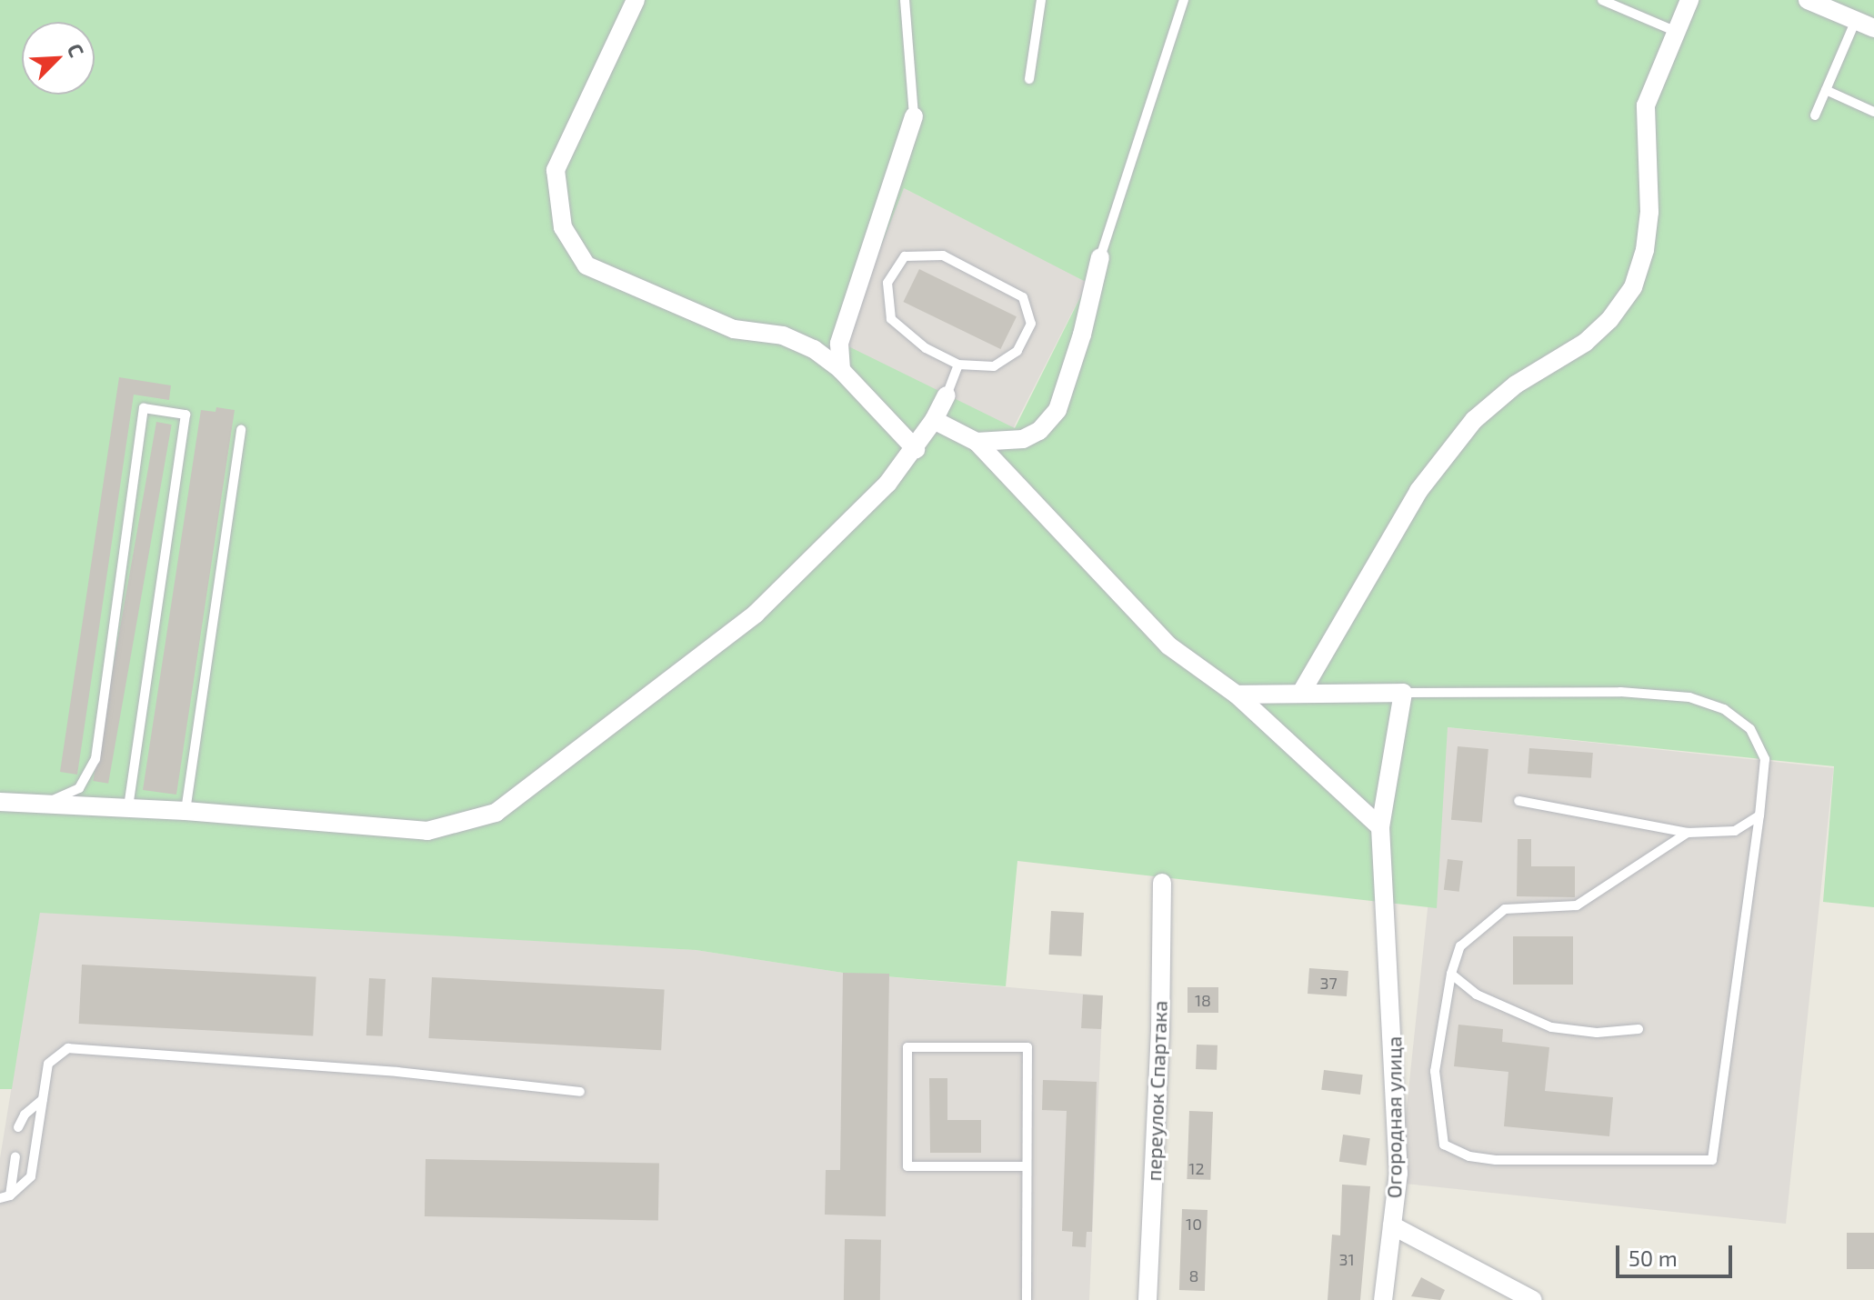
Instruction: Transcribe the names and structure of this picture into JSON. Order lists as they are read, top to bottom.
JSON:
{
  "streets": {
    "street": ["переулок Спартака", "Огородная улица"]
  },
  "house_numbers": [
    "37",
    "18",
    "12",
    "10",
    "31",
    "8"
  ],
  "scale_bar": "50 m",
  "north": "top right"
}
